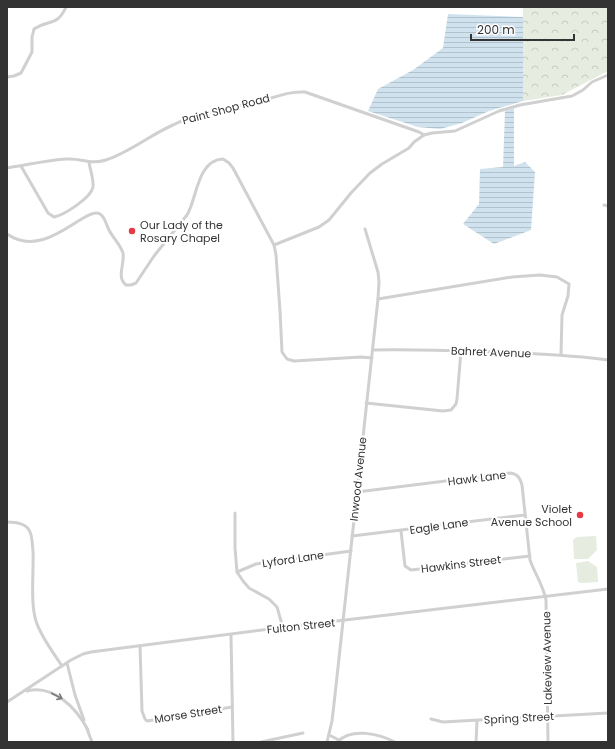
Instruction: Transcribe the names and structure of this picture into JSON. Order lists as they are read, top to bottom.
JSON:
{
  "streets": {
    "street": [
      "Paint Shop Road",
      "Bahret Avenue",
      "Hawk Lane",
      "Inwood Avenue",
      "Eagle Lane",
      "Lyford Lane",
      "Hawkins Street",
      "Fulton Street",
      "Lakeview Avenue",
      "Morse Street",
      "Spring Street"
    ]
  },
  "crossings": [
    ["Bahret Avenue", "Inwood Avenue"],
    ["Hawk Lane", "Inwood Avenue"],
    ["Hawk Lane", "Eagle Lane"],
    ["Hawk Lane", "Hawkins Street"],
    ["Hawk Lane", "Fulton Street"],
    ["Hawk Lane", "Lakeview Avenue"],
    ["Inwood Avenue", "Eagle Lane"],
    ["Inwood Avenue", "Lyford Lane"],
    ["Inwood Avenue", "Fulton Street"],
    ["Eagle Lane", "Hawkins Street"],
    ["Fulton Street", "Lakeview Avenue"],
    ["Fulton Street", "Morse Street"],
    ["Lakeview Avenue", "Spring Street"]
  ],
  "places": ["Our Lady of the Rosary Chapel", "Violet Avenue School"],
  "scale_bar": "200 m"
}
